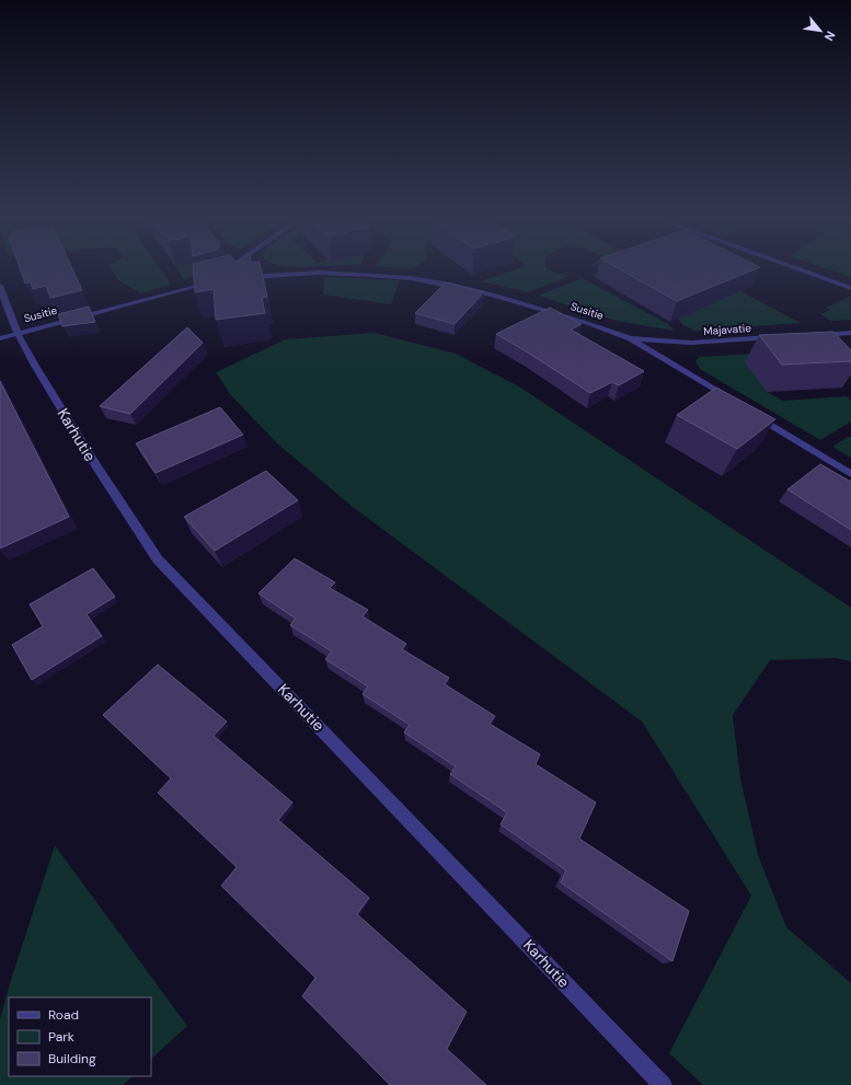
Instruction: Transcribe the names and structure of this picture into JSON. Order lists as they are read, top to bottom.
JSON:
{
  "streets": {
    "street": ["Susitie", "Majavatie", "Karhutie"]
  },
  "crossings": [
    ["Susitie", "Majavatie"],
    ["Susitie", "Karhutie"]
  ],
  "legend": ["Road", "Park", "Building"],
  "north": "bottom right"
}
